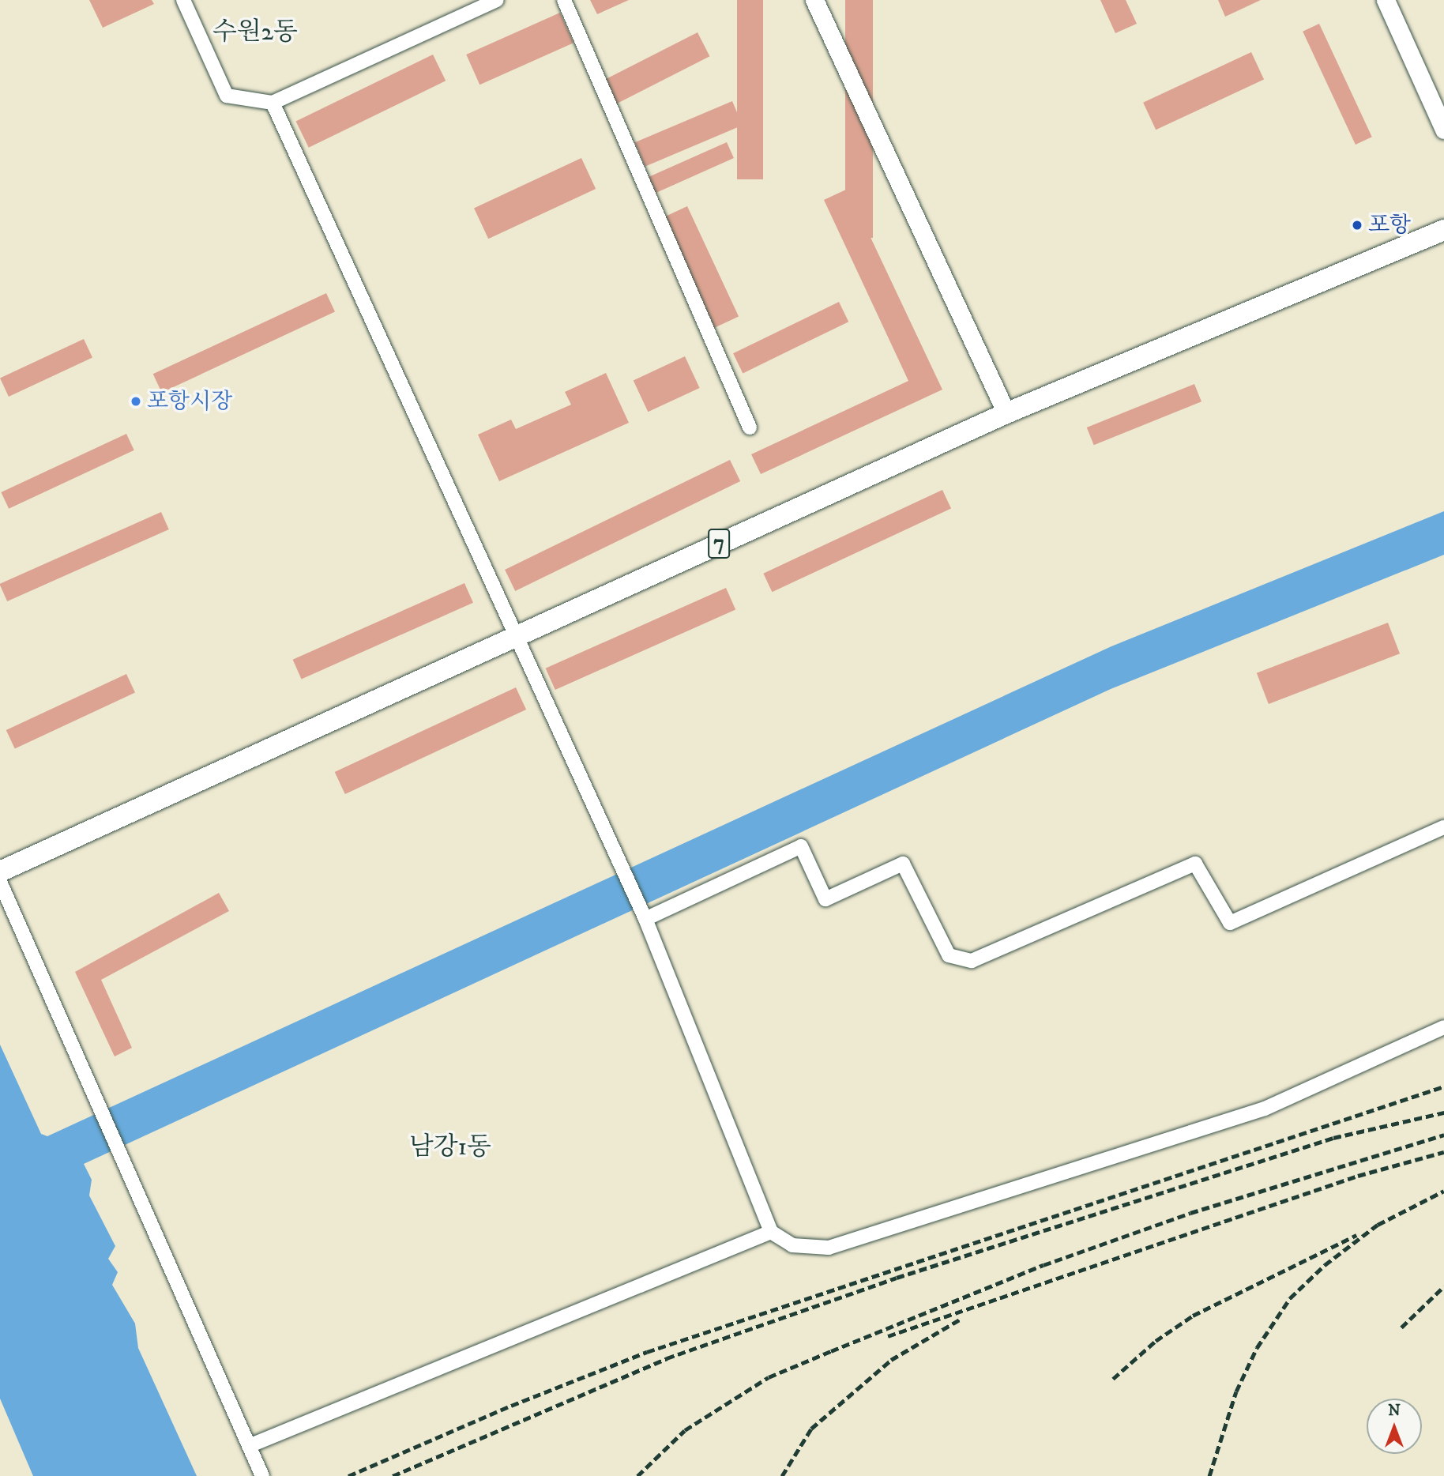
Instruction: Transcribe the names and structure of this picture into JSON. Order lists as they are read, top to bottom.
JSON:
{
  "streets": {
    "highway": ["7"]
  },
  "districts": ["수원2동", "남강1동"],
  "places": ["포항", "포항시장"],
  "north": "top"
}
